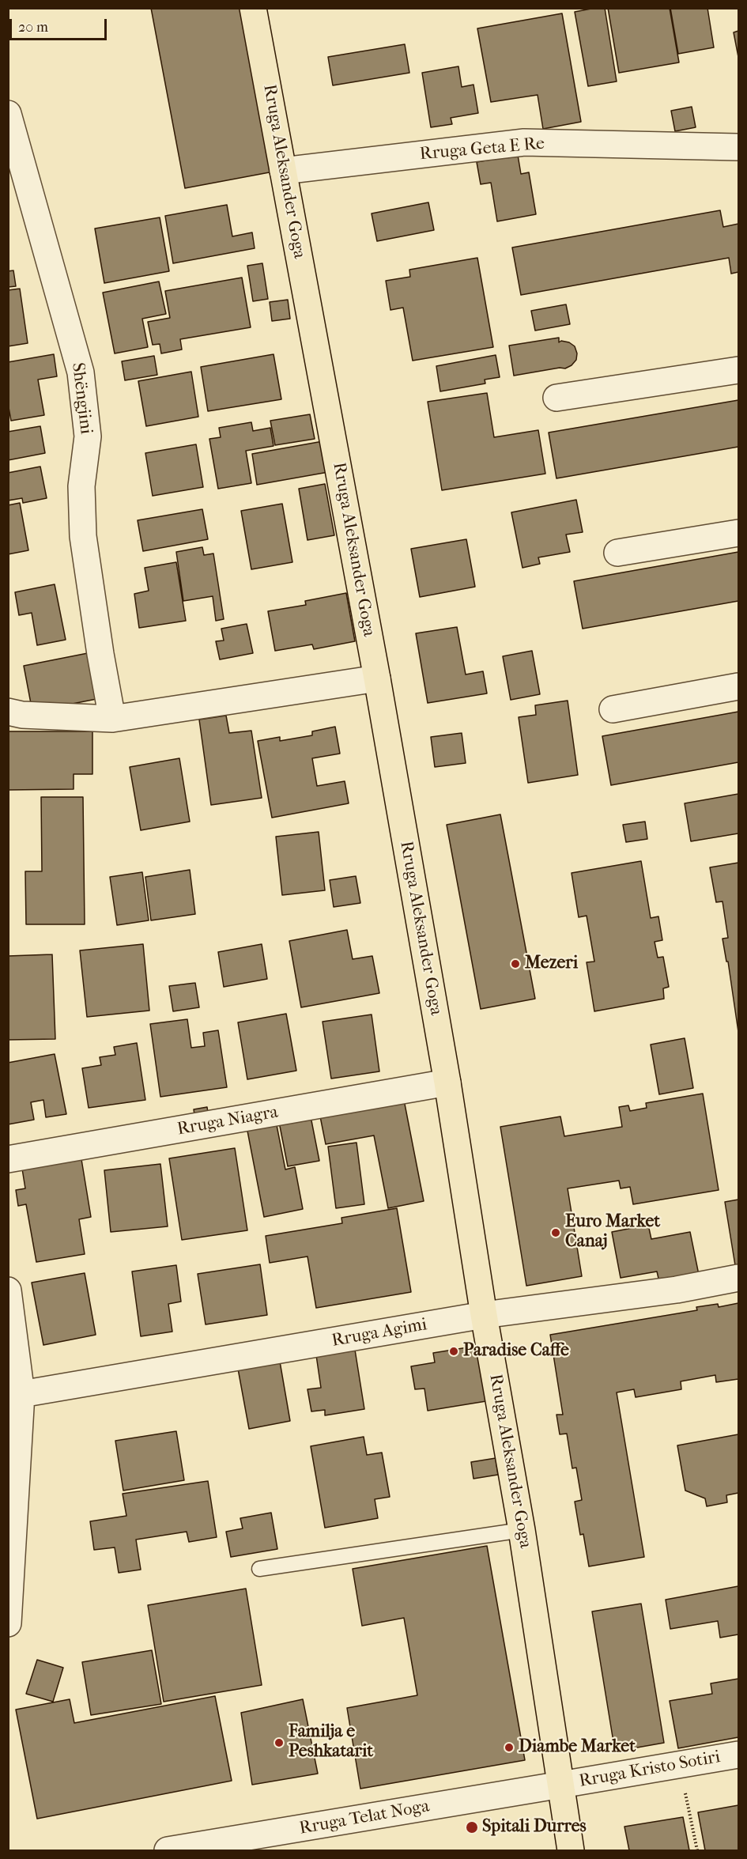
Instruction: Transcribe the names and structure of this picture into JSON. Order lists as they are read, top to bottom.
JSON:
{
  "streets": {
    "main road": ["Rruga Aleksander Goga"],
    "street": [
      "Rruga Geta E Re",
      "Shëngjini",
      "Rruga Niagra",
      "Rruga Agimi",
      "Rruga Kristo Sotiri",
      "Rruga Telat Noga"
    ]
  },
  "crossings": [
    ["Rruga Geta E Re", "Rruga Aleksander Goga"],
    ["Rruga Aleksander Goga", "Rruga Niagra"],
    ["Rruga Aleksander Goga", "Rruga Agimi"],
    ["Rruga Aleksander Goga", "Rruga Kristo Sotiri"],
    ["Rruga Aleksander Goga", "Rruga Telat Noga"],
    ["Rruga Kristo Sotiri", "Rruga Telat Noga"]
  ],
  "places": [
    "Mezeri",
    "Euro Market Canaj",
    "Paradise Caffe",
    "Familja e Peshkatarit",
    "Diambe Market",
    "Spitali Durres"
  ],
  "scale_bar": "20 m"
}
